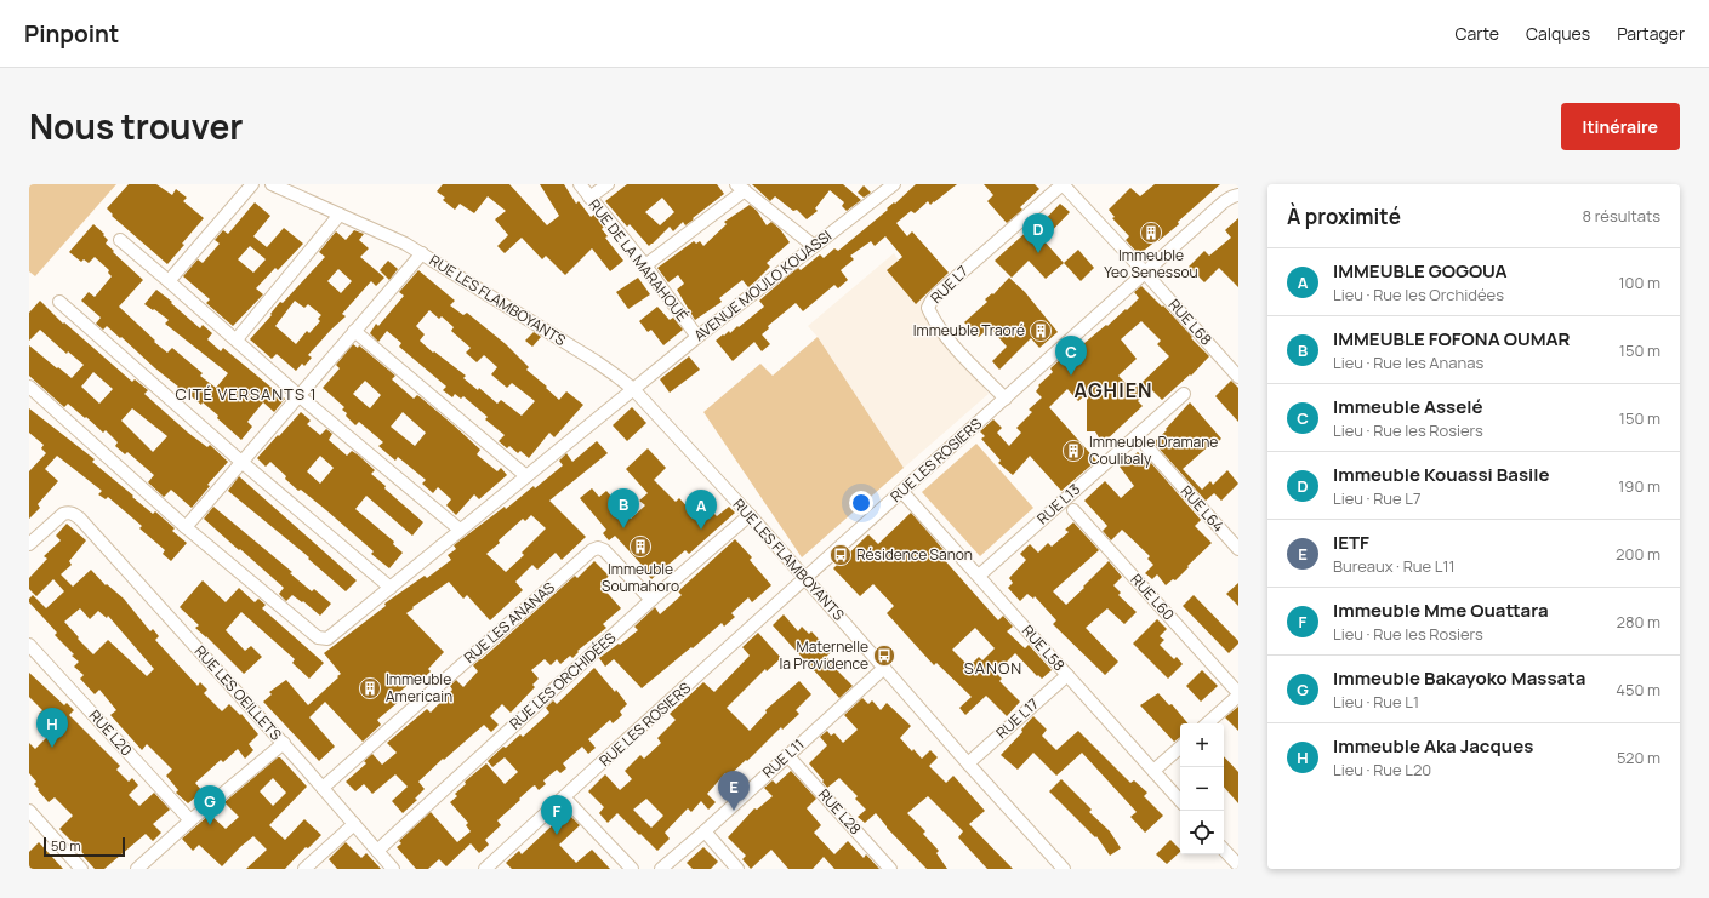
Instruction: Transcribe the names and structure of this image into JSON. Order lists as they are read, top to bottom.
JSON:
{
  "streets": {
    "street": [
      "RUE DE LA MARAHOUÉ",
      "RUE L7",
      "AVENUE MOULO KOUASSI",
      "RUE LES FLAMBOYANTS",
      "RUE L68",
      "RUE LES ROSIERS",
      "RUE L13",
      "RUE L64",
      "RUE L60",
      "RUE LES ANANAS",
      "RUE L58",
      "RUE LES ORCHIDÉES",
      "RUE LES OEILLETS",
      "RUE L17",
      "RUE L20",
      "RUE L11",
      "RUE L28"
    ]
  },
  "crossings": [
    ["RUE DE LA MARAHOUÉ", "AVENUE MOULO KOUASSI"],
    ["RUE L7", "RUE L68"],
    ["RUE L7", "RUE LES ROSIERS"],
    ["AVENUE MOULO KOUASSI", "RUE LES FLAMBOYANTS"],
    ["RUE LES FLAMBOYANTS", "RUE LES ROSIERS"],
    ["RUE LES FLAMBOYANTS", "RUE LES ORCHIDÉES"],
    ["RUE LES FLAMBOYANTS", "RUE L17"],
    ["RUE LES FLAMBOYANTS", "RUE L11"],
    ["RUE L68", "RUE LES ROSIERS"],
    ["RUE LES ROSIERS", "RUE L58"],
    ["RUE L13", "RUE L58"],
    ["RUE LES ANANAS", "RUE LES ORCHIDÉES"],
    ["RUE LES ANANAS", "RUE LES OEILLETS"],
    ["RUE L58", "RUE L17"],
    ["RUE LES ORCHIDÉES", "RUE LES OEILLETS"],
    ["RUE L11", "RUE L28"]
  ],
  "districts": ["AGHIEN", "CITÉ VERSANTS 1", "SANON"],
  "places": {
    "building": [
      "Immeuble Yeo Senessou",
      "Immeuble Traoré",
      "Immeuble Dramane Coulibaly",
      "Immeuble Soumahoro",
      "Immeuble Americain"
    ],
    "bus stop": ["Résidence Sanon", "Maternelle la Providence"]
  },
  "scale_bar": "50 m",
  "page": {
    "header": "Pinpoint",
    "nav": ["Carte", "Calques", "Partager"],
    "title": "Nous trouver",
    "buttons": "Itinéraire",
    "heading": ["À proximité", "8 résultats"],
    "pins": [
      "D",
      "C",
      "B",
      "A",
      "H",
      "E",
      "G",
      "F"
    ],
    "list": [
      {
        "mark": "A",
        "name": "IMMEUBLE GOGOUA",
        "note": "Lieu · Rue les Orchidées",
        "value": "100 m"
      },
      {
        "mark": "B",
        "name": "IMMEUBLE FOFONA OUMAR",
        "note": "Lieu · Rue les Ananas",
        "value": "150 m"
      },
      {
        "mark": "C",
        "name": "Immeuble Asselé",
        "note": "Lieu · Rue les Rosiers",
        "value": "150 m"
      },
      {
        "mark": "D",
        "name": "Immeuble Kouassi Basile",
        "note": "Lieu · Rue L7",
        "value": "190 m"
      },
      {
        "mark": "E",
        "name": "IETF",
        "note": "Bureaux · Rue L11",
        "value": "200 m"
      },
      {
        "mark": "F",
        "name": "Immeuble Mme Ouattara",
        "note": "Lieu · Rue les Rosiers",
        "value": "280 m"
      },
      {
        "mark": "G",
        "name": "Immeuble Bakayoko Massata",
        "note": "Lieu · Rue L1",
        "value": "450 m"
      },
      {
        "mark": "H",
        "name": "Immeuble Aka Jacques",
        "note": "Lieu · Rue L20",
        "value": "520 m"
      }
    ],
    "map_buttons": ["+", "−"],
    "scale": "50 m"
  }
}
